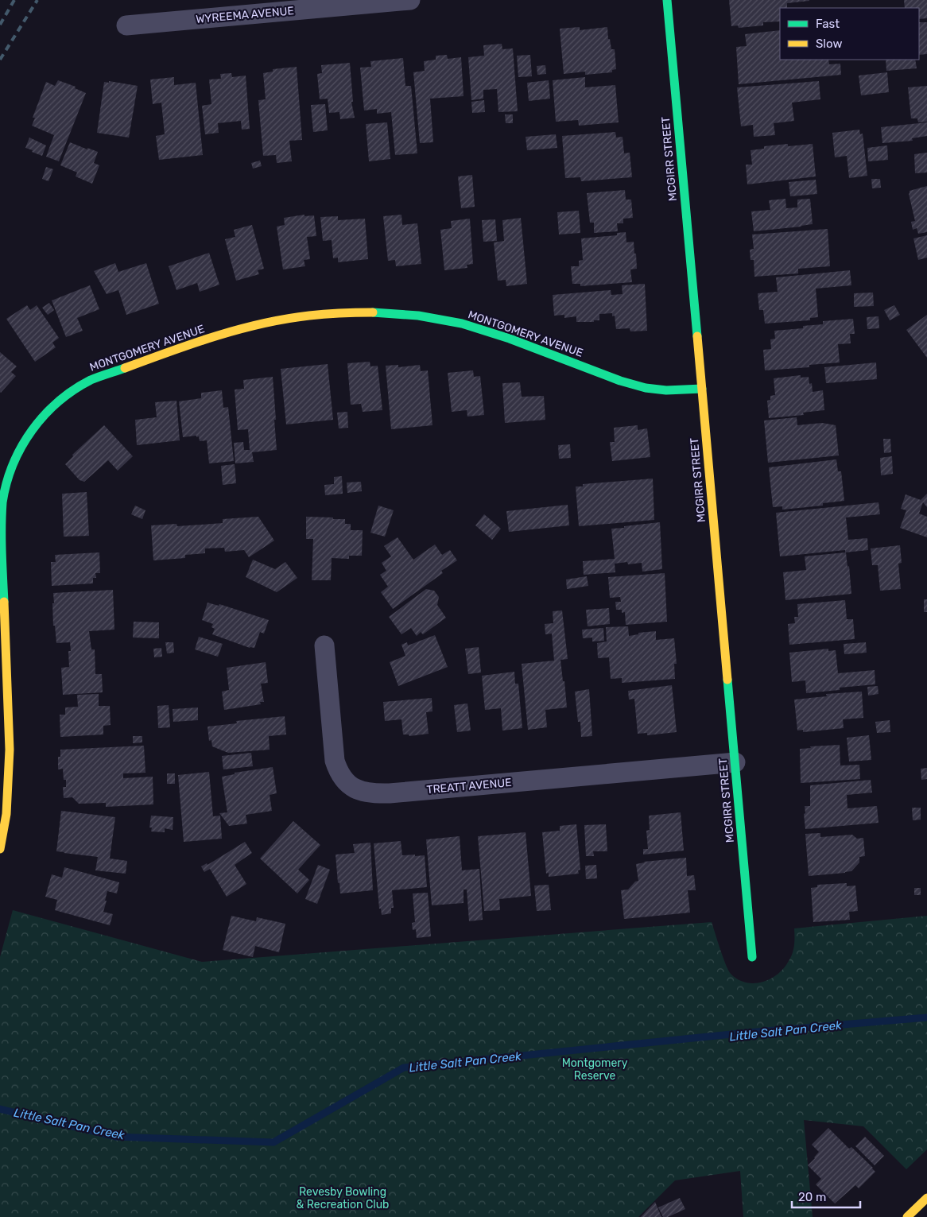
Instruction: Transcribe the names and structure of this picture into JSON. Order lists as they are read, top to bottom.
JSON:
{
  "streets": {
    "street": [
      "WYREEMA AVENUE",
      "MCGIRR STREET",
      "MONTGOMERY AVENUE",
      "TREATT AVENUE"
    ]
  },
  "crossings": [
    ["MCGIRR STREET", "MONTGOMERY AVENUE"],
    ["MCGIRR STREET", "TREATT AVENUE"]
  ],
  "water": ["Little Salt Pan Creek"],
  "parks": ["Montgomery Reserve", "Revesby Bowling & Recreation Club"],
  "legend": ["Fast", "Slow"],
  "scale_bar": "20 m"
}
